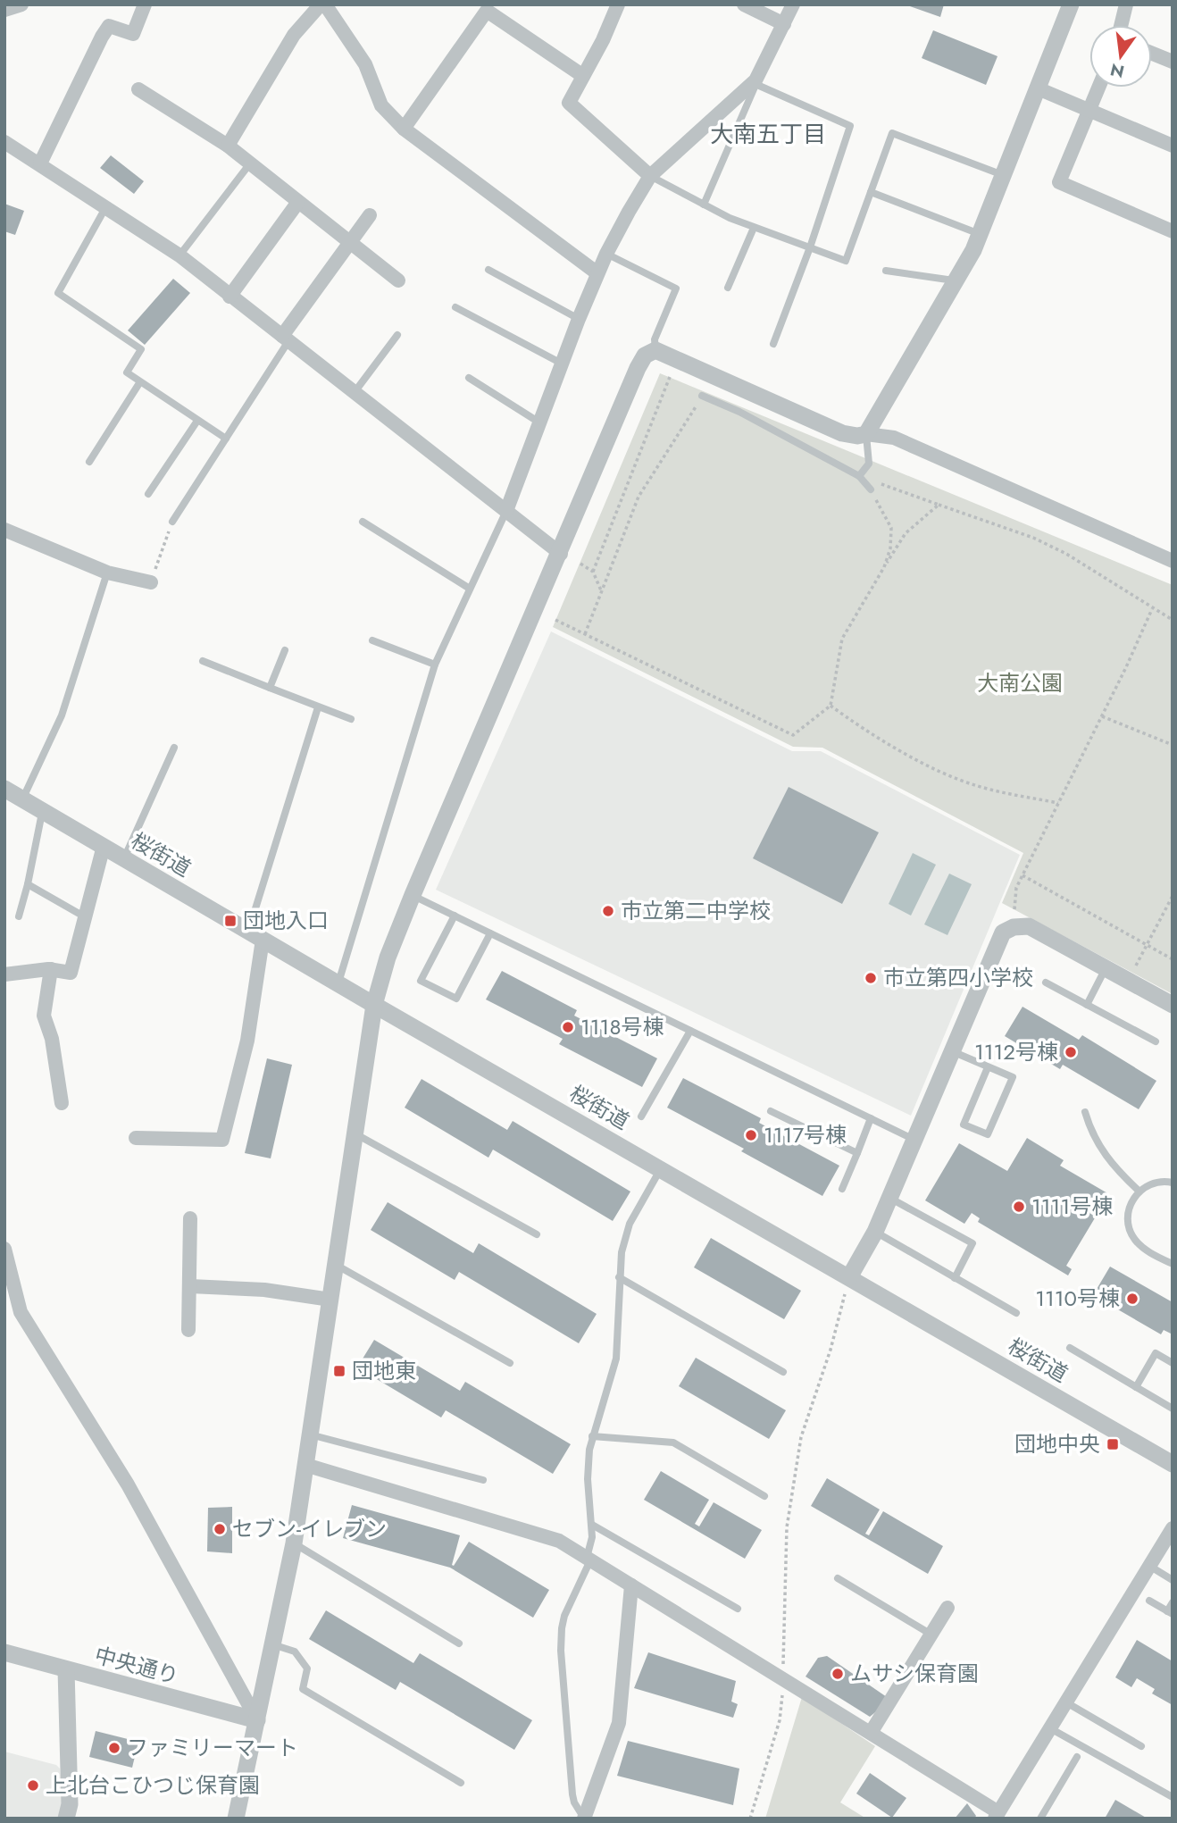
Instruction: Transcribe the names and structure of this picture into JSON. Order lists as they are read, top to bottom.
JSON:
{
  "streets": {
    "street": ["桜街道", "中央通り"]
  },
  "districts": ["大南五丁目"],
  "parks": ["大南公園"],
  "places": {
    "other": [
      "市立第二中学校",
      "市立第四小学校",
      "1118号棟",
      "1112号棟",
      "1117号棟",
      "1111号棟",
      "1110号棟",
      "セブン-イレブン",
      "ムサシ保育園",
      "ファミリーマート",
      "上北台こひつじ保育園"
    ],
    "transit": ["団地入口", "団地東", "団地中央"]
  },
  "north": "bottom"
}
